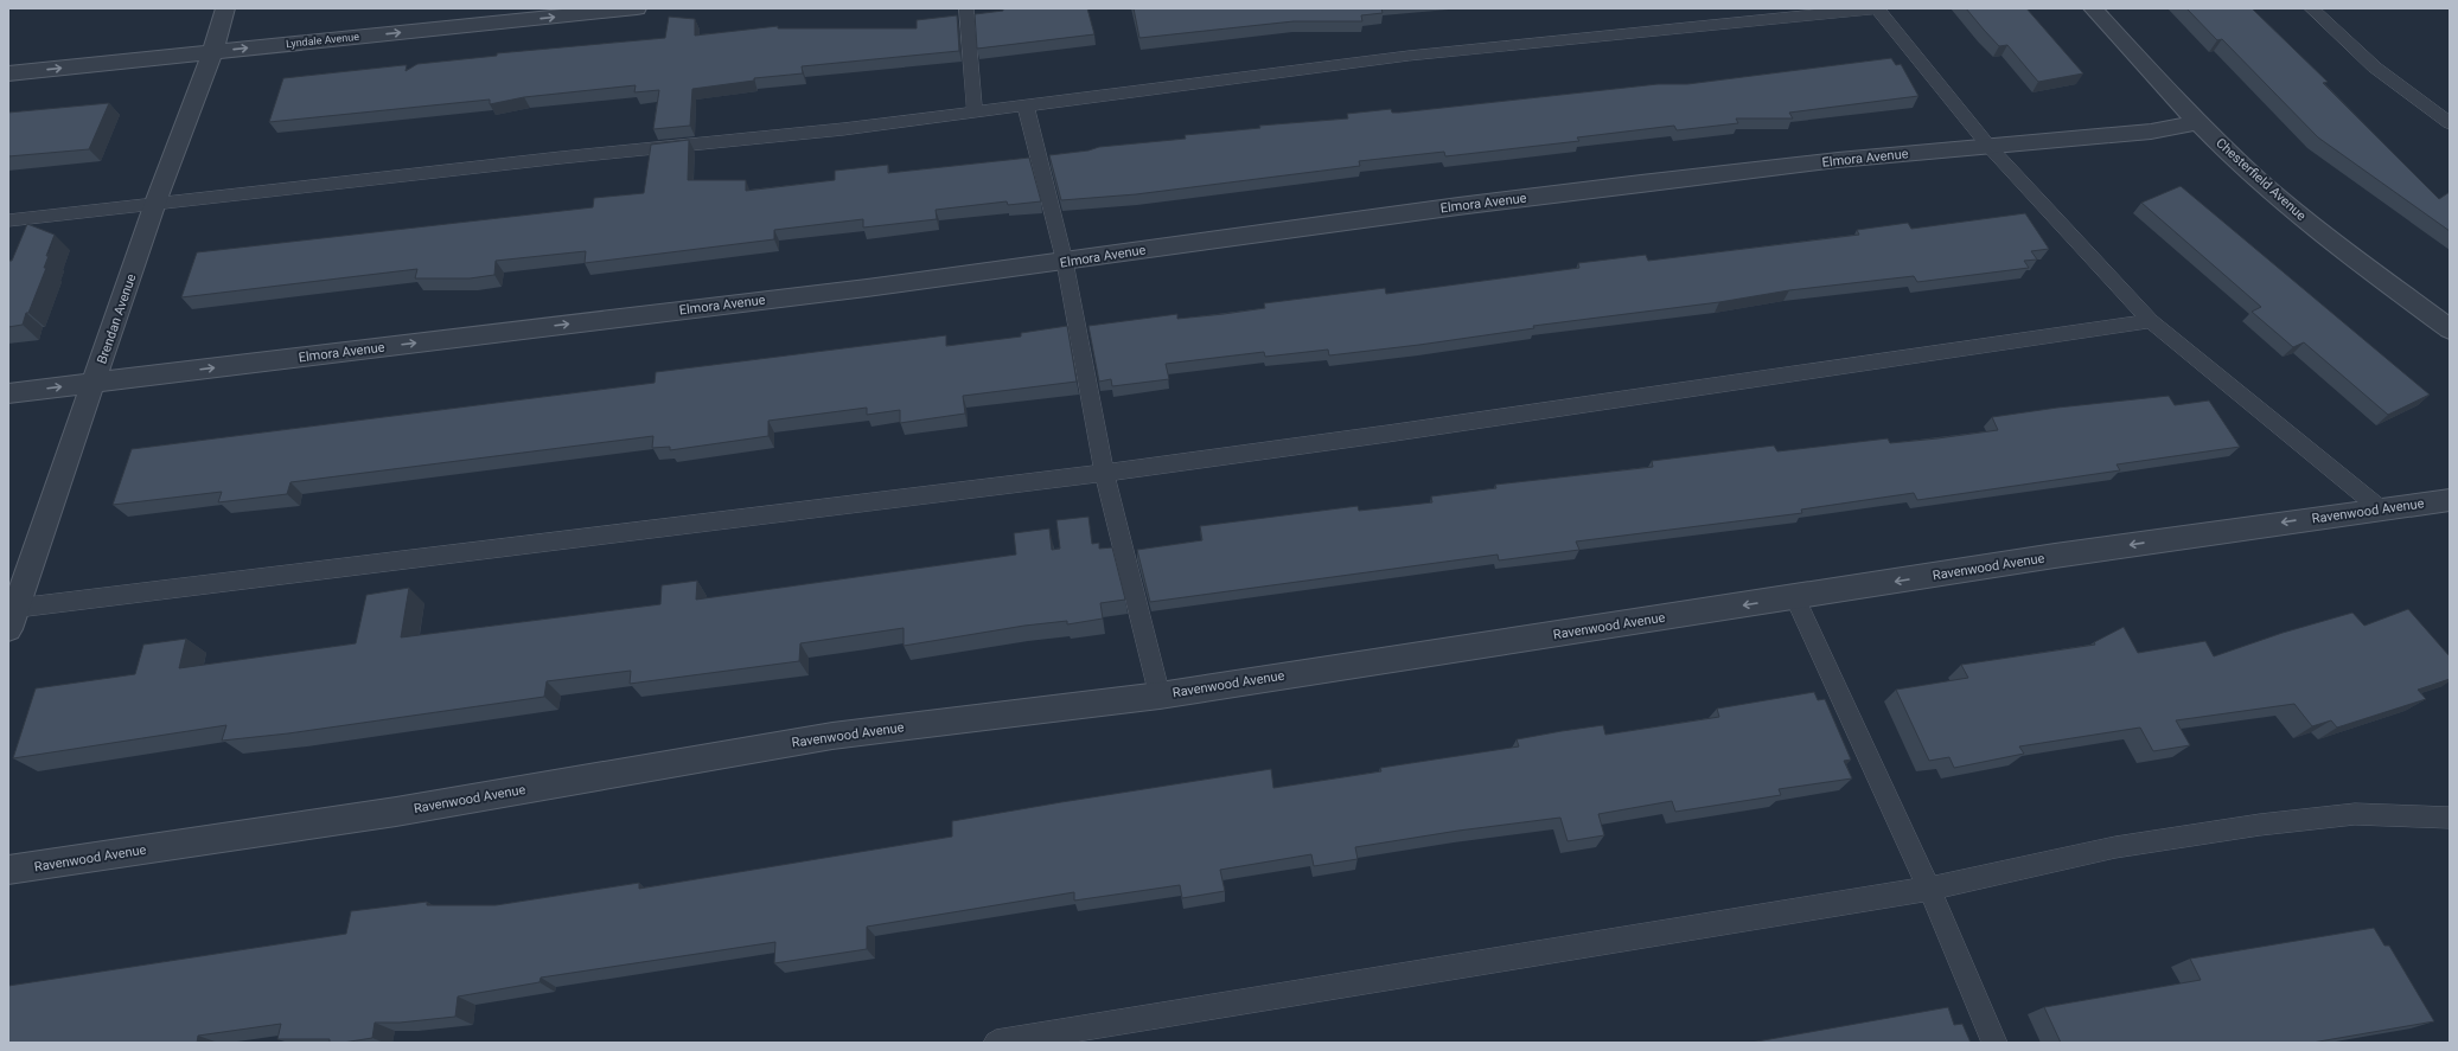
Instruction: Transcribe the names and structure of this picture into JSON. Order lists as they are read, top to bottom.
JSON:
{
  "streets": {
    "street": [
      "Lyndale Avenue",
      "Elmora Avenue",
      "Chesterfield Avenue",
      "Brendan Avenue",
      "Ravenwood Avenue"
    ]
  },
  "crossings": [
    ["Lyndale Avenue", "Brendan Avenue"],
    ["Elmora Avenue", "Chesterfield Avenue"],
    ["Elmora Avenue", "Brendan Avenue"]
  ],
  "one_way": ["Lyndale Avenue", "Elmora Avenue", "Ravenwood Avenue"]
}
